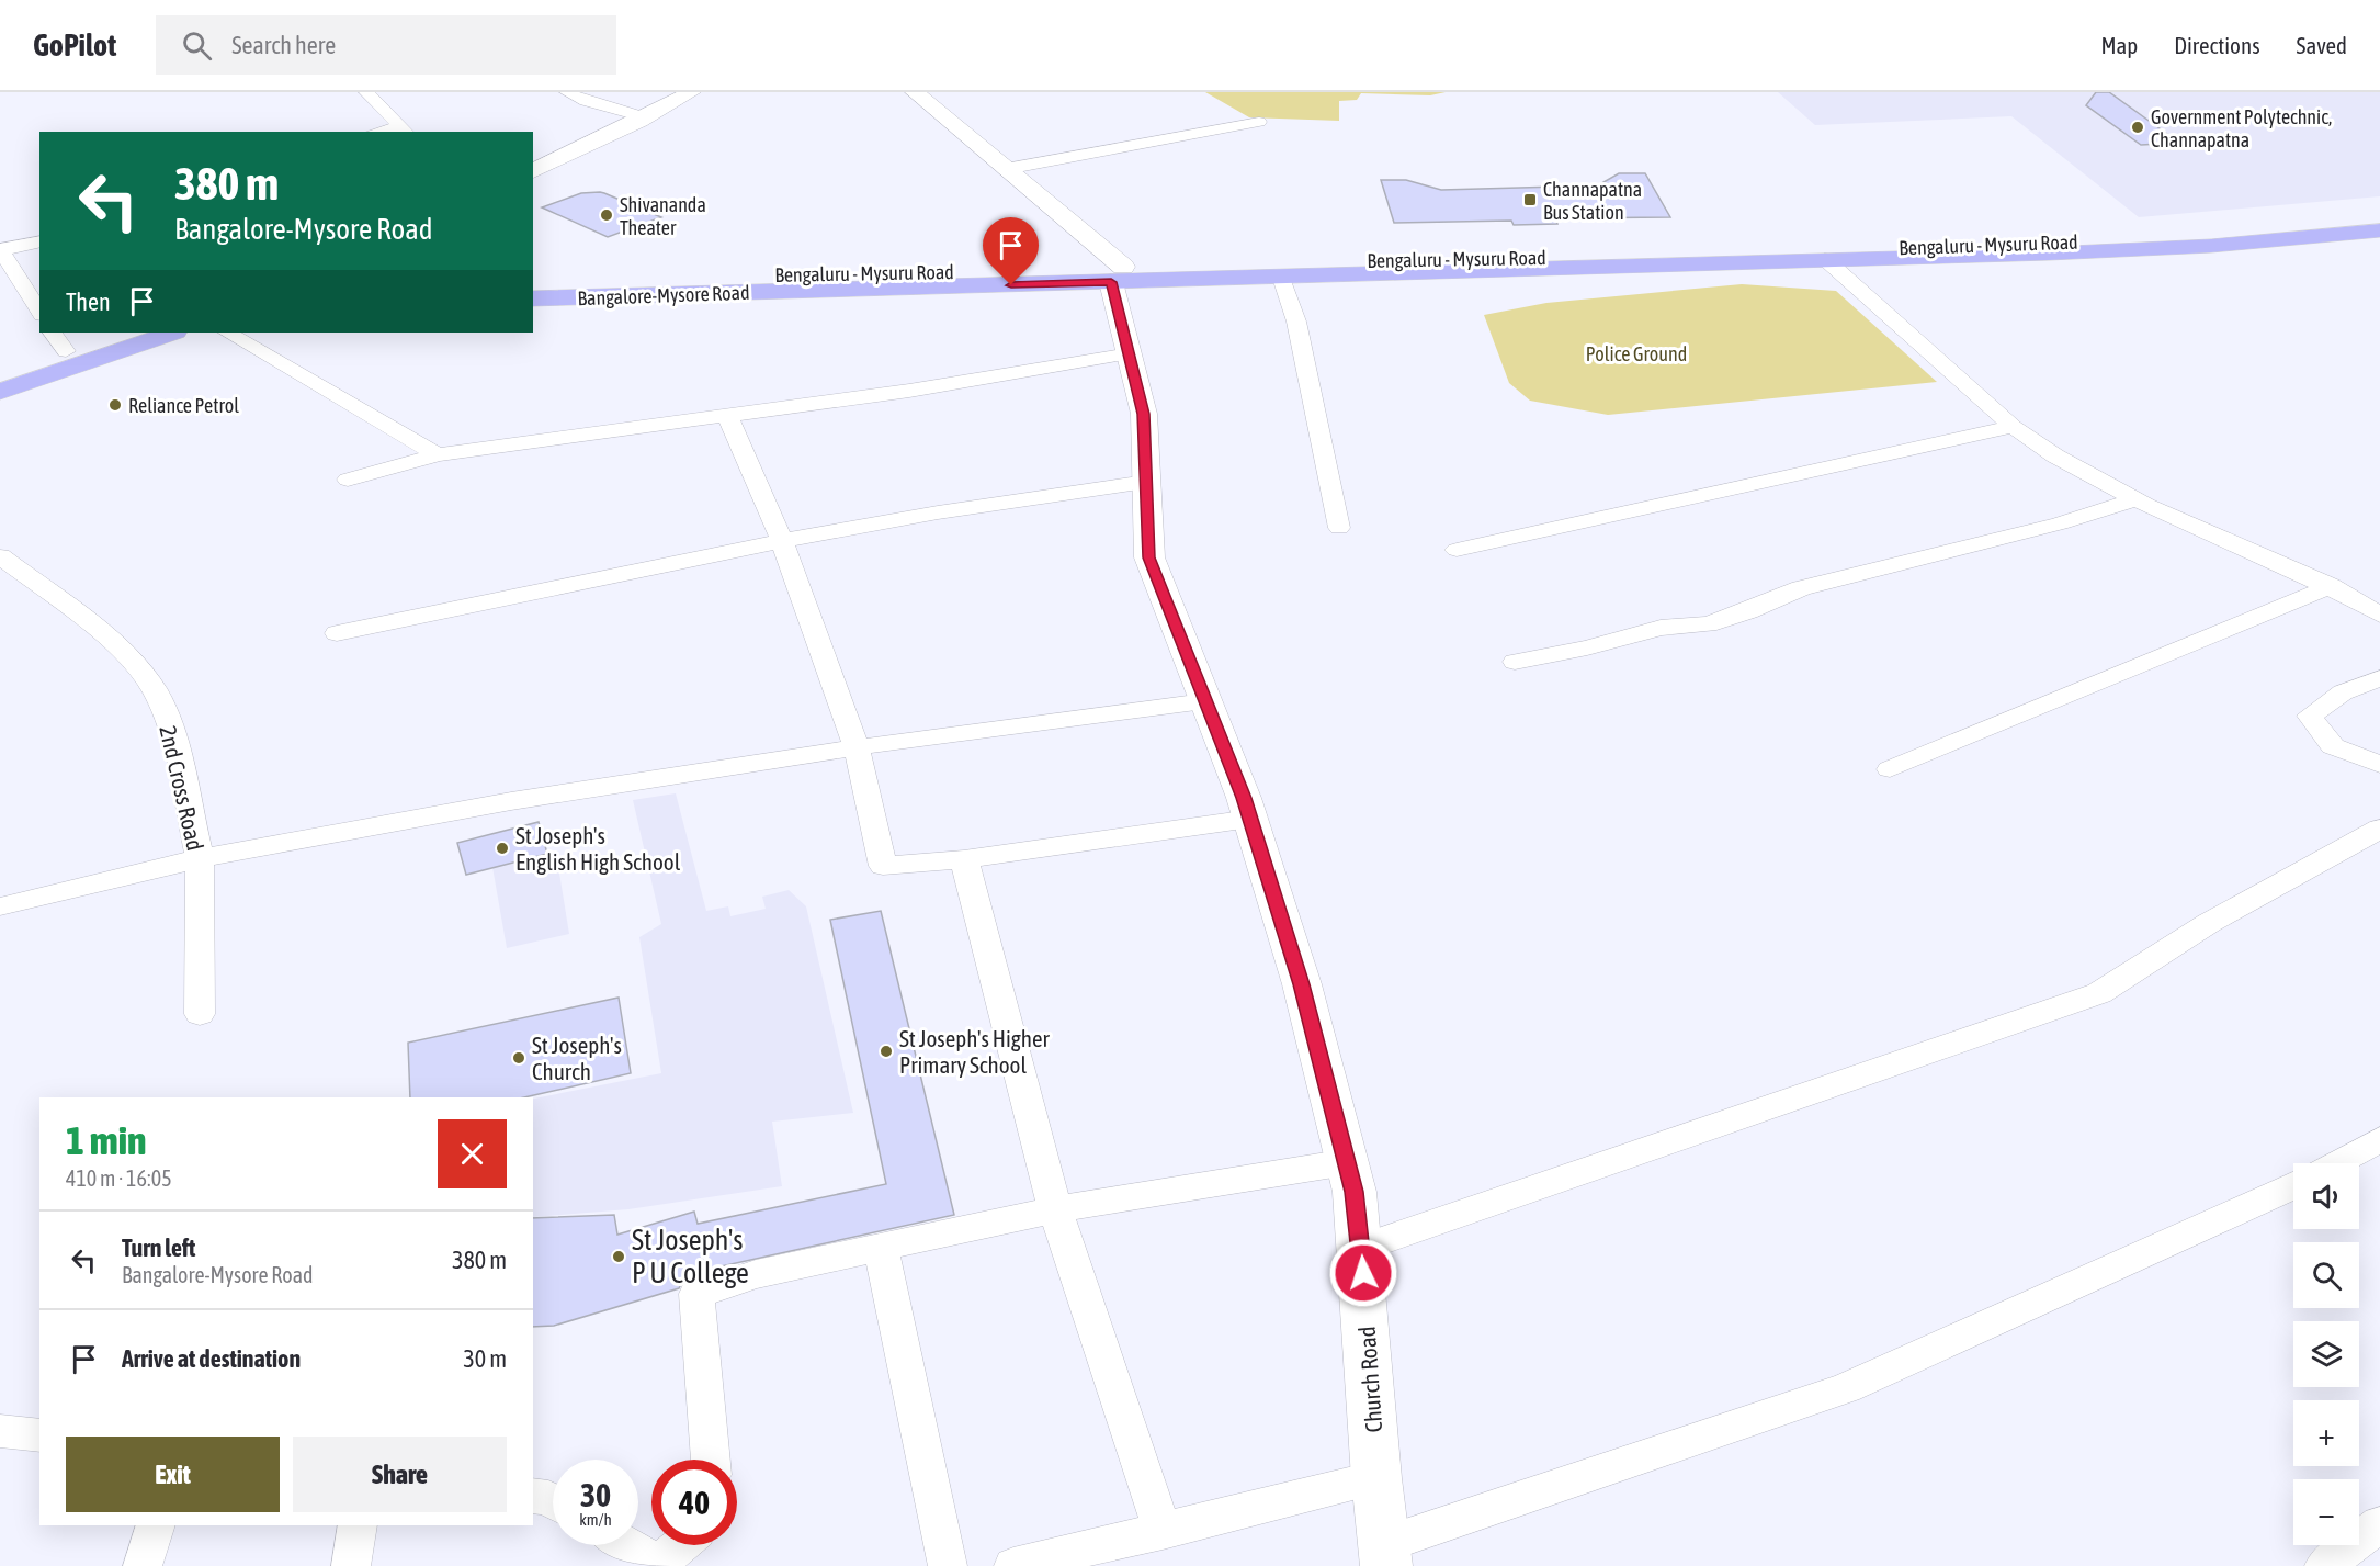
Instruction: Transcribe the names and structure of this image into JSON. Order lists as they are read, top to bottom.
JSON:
{
  "streets": {
    "main road": ["Bengaluru - Mysuru Road", "Bangalore-Mysore Road"],
    "street": ["2nd Cross Road", "Church Road"]
  },
  "crossings": [
    ["Bengaluru - Mysuru Road", "Bangalore-Mysore Road"],
    ["Bengaluru - Mysuru Road", "Church Road"],
    ["Bangalore-Mysore Road", "Church Road"]
  ],
  "parks": ["Police Ground"],
  "places": {
    "other": [
      "Government Polytechnic, Channapatna",
      "Shivananda Theater",
      "Reliance Petrol",
      "St Joseph's English High School",
      "St Joseph's Higher Primary School",
      "St Joseph's Church",
      "St Joseph's P U College"
    ],
    "transit": ["Channapatna Bus Station"]
  },
  "page": {
    "header": "GoPilot",
    "search": "Search here",
    "nav": ["Map", "Directions", "Saved"],
    "turn": ["380 m", "Bangalore-Mysore Road"],
    "then": "Then",
    "heading": ["1 min", "410 m · 16:05"],
    "map_buttons": ["+", "−"],
    "list": [
      {
        "name": "Turn left",
        "note": "Bangalore-Mysore Road",
        "value": "380 m"
      },
      {
        "name": "Arrive at destination",
        "value": "30 m"
      }
    ],
    "buttons": ["Exit", "Share"],
    "speed": "30 km/h",
    "limit": "40"
  }
}
